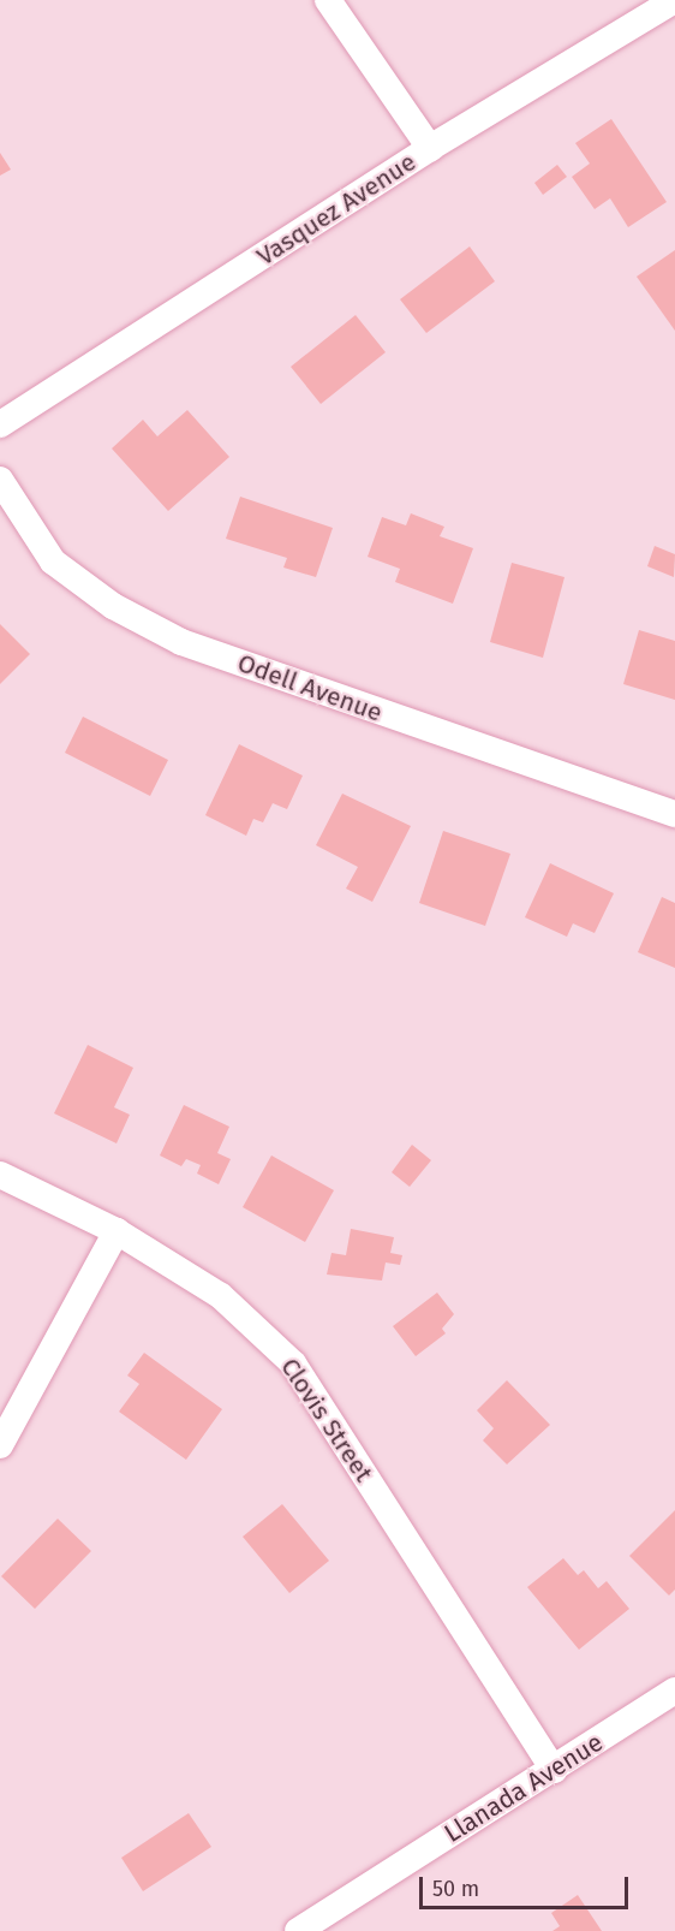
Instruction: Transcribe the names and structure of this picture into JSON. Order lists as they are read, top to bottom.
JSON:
{
  "streets": {
    "street": [
      "Vasquez Avenue",
      "Odell Avenue",
      "Clovis Street",
      "Llanada Avenue"
    ]
  },
  "crossings": [
    ["Clovis Street", "Llanada Avenue"]
  ],
  "scale_bar": "50 m"
}
